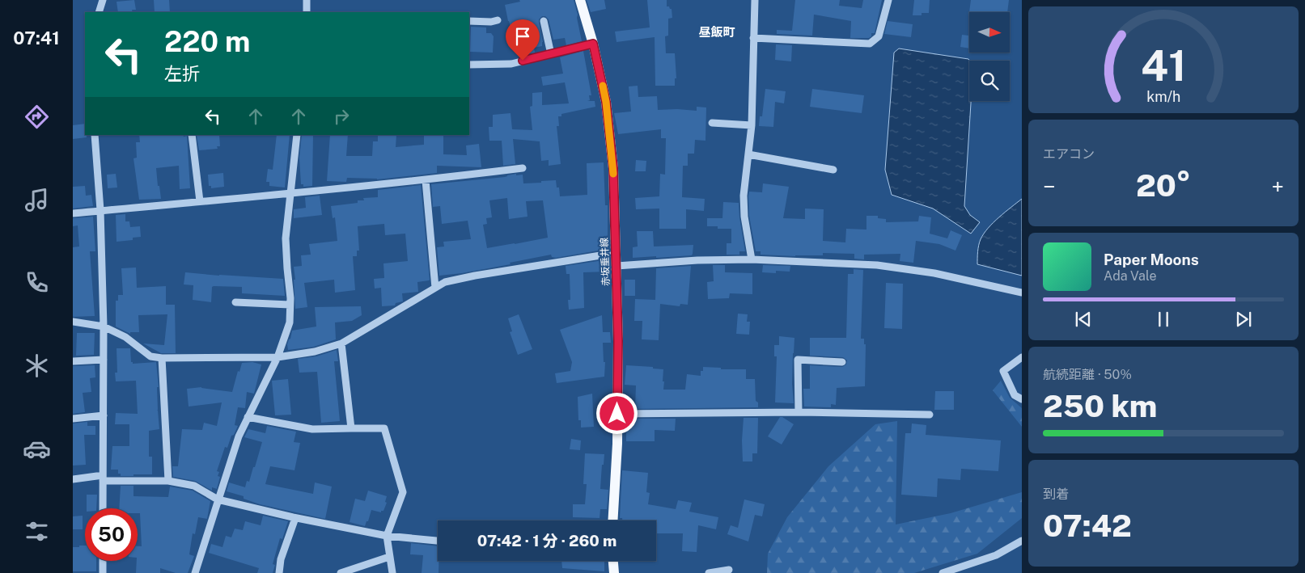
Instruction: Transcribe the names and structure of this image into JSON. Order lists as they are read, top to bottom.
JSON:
{
  "streets": {
    "main road": ["赤坂垂井線"]
  },
  "districts": ["昼飯町"],
  "north": "right",
  "page": {
    "tabs": "07:41",
    "turn": ["220 m", "左折"],
    "tile": [
      "エアコン",
      ["航続距離 · 50%", "250 km"],
      ["到着", "07:42"]
    ],
    "heat": ["−", "20°", "+"],
    "song": ["Paper Moons", "Ada Vale"],
    "limit": "50",
    "trip": "07:42 · 1 分 · 260 m",
    "gauge": ["41", "km/h"]
  }
}
